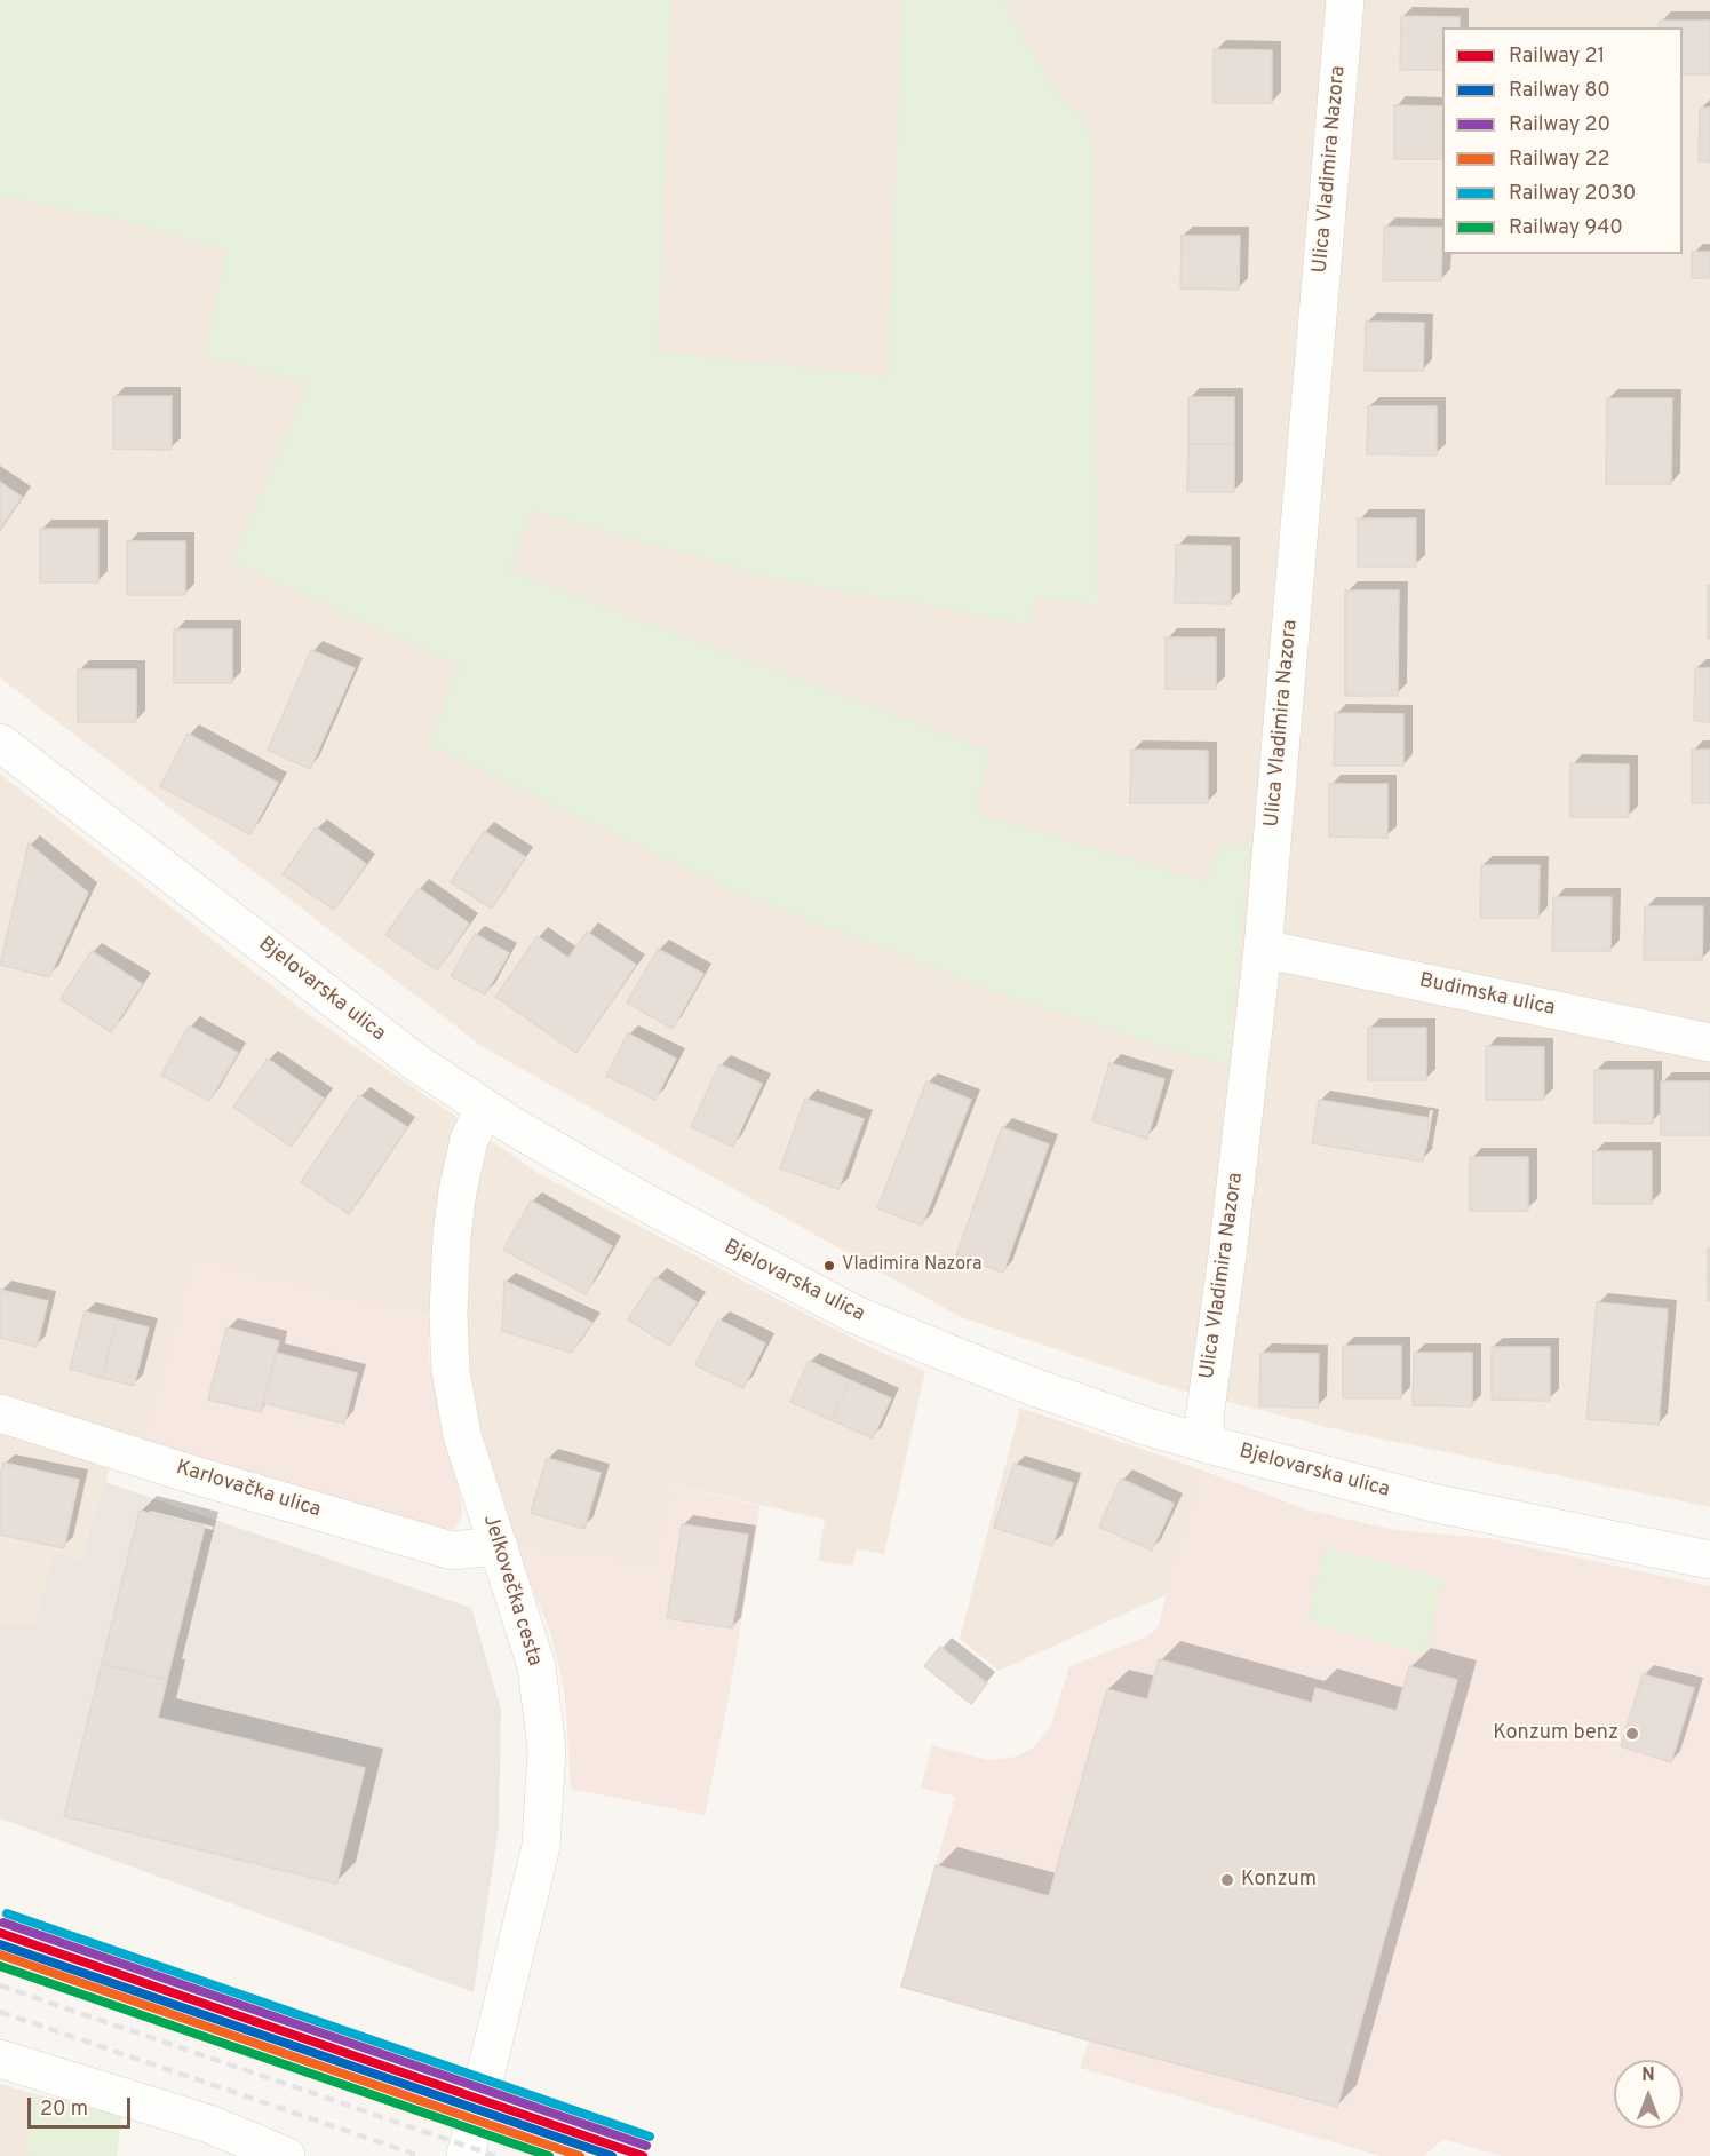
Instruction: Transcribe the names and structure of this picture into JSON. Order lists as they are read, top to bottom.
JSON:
{
  "streets": {
    "street": [
      "Ulica Vladimira Nazora",
      "Bjelovarska ulica",
      "Budimska ulica",
      "Karlovačka ulica",
      "Jelkovečka cesta"
    ]
  },
  "crossings": [
    ["Ulica Vladimira Nazora", "Bjelovarska ulica"],
    ["Ulica Vladimira Nazora", "Budimska ulica"],
    ["Bjelovarska ulica", "Jelkovečka cesta"],
    ["Karlovačka ulica", "Jelkovečka cesta"]
  ],
  "places": ["Vladimira Nazora", "Konzum benz", "Konzum"],
  "lines": [
    "rail line 2030",
    "rail line 20",
    "rail line 21",
    "rail line 80",
    "rail line 22",
    "rail line 940"
  ],
  "legend": [
    "Railway 21",
    "Railway 80",
    "Railway 20",
    "Railway 22",
    "Railway 2030",
    "Railway 940"
  ],
  "scale_bar": "20 m",
  "north": "top"
}
